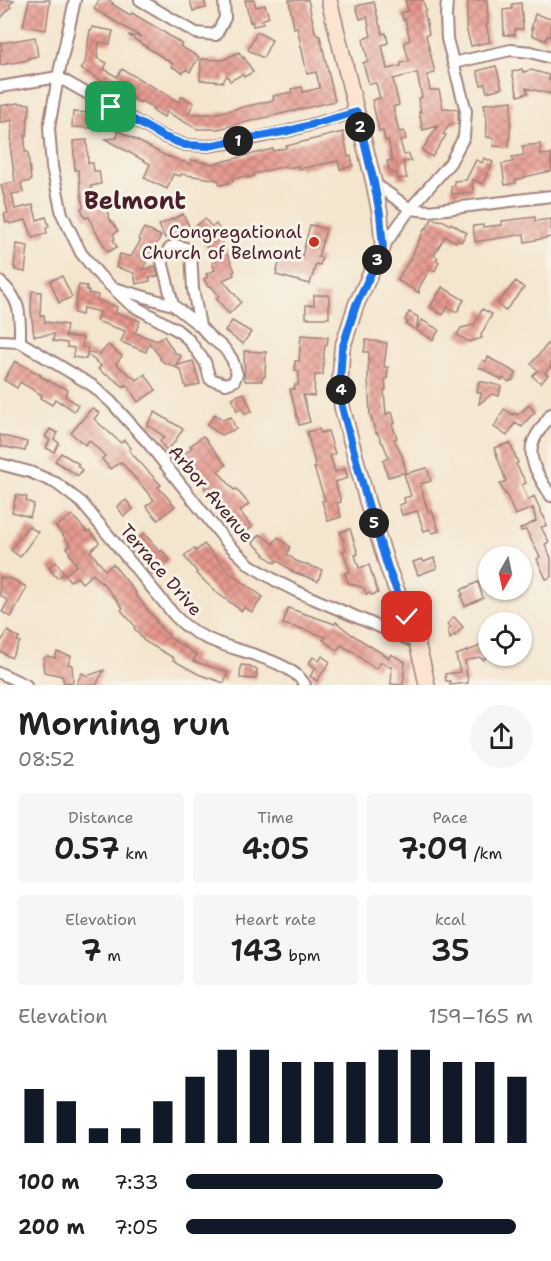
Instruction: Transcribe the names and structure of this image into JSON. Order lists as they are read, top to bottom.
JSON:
{
  "streets": {
    "street": ["Arbor Avenue", "Terrace Drive"]
  },
  "districts": ["Belmont"],
  "places": ["Congregational Church of Belmont"],
  "north": "bottom",
  "page": {
    "pins": [
      "2",
      "1",
      "3",
      "4",
      "5"
    ],
    "heading": ["Morning run", "08:52"],
    "stats": [
      ["Distance", "0.57 km"],
      ["Time", "4:05"],
      ["Pace", "7:09 /km"],
      ["Elevation", "7 m"],
      ["Heart rate", "143 bpm"],
      ["kcal", "35"]
    ],
    "chart": ["Elevation", "159–165 m"],
    "list": [
      {
        "name": "100 m",
        "note": "7:33"
      },
      {
        "name": "200 m",
        "note": "7:05"
      }
    ]
  }
}
